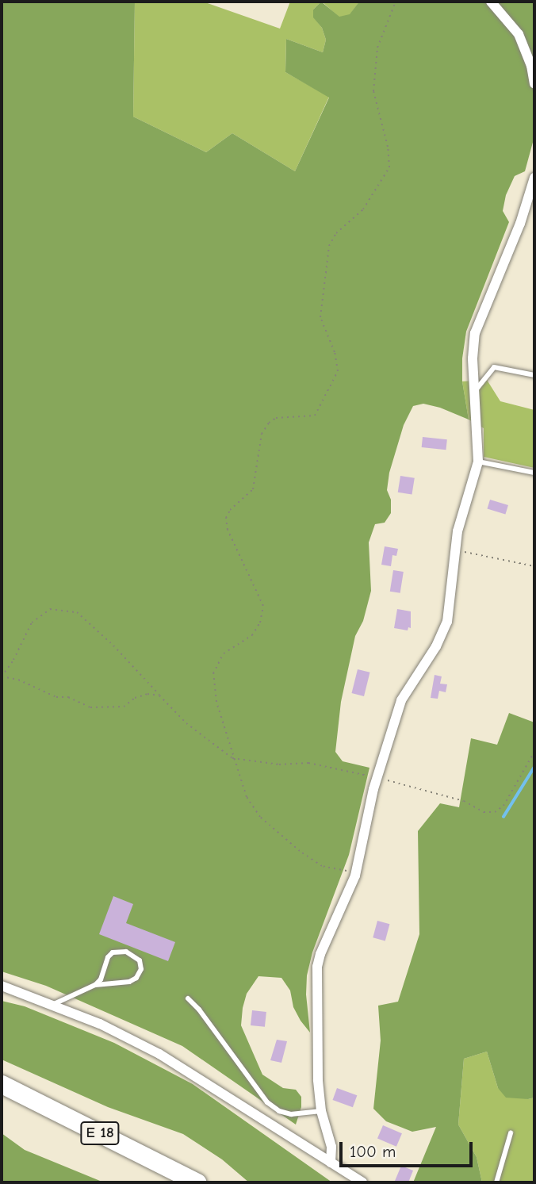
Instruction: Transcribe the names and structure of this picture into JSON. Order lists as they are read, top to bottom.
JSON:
{
  "streets": {
    "highway": ["E 18"]
  },
  "scale_bar": "100 m"
}
